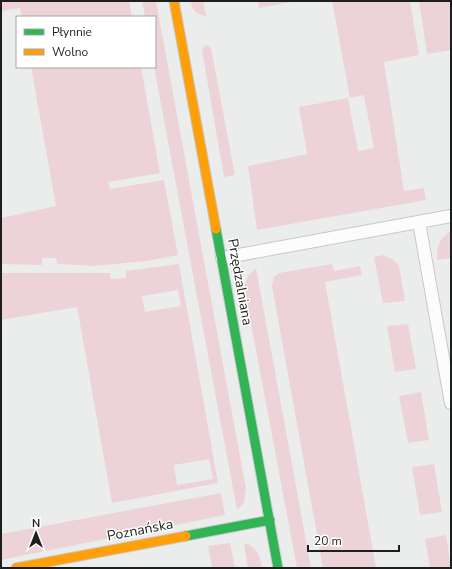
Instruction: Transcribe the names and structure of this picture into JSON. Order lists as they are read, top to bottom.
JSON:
{
  "streets": {
    "street": ["Przędzalniana", "Poznańska"]
  },
  "crossings": [
    ["Przędzalniana", "Poznańska"]
  ],
  "legend": ["Płynnie", "Wolno"],
  "scale_bar": "20 m",
  "north": "top"
}
